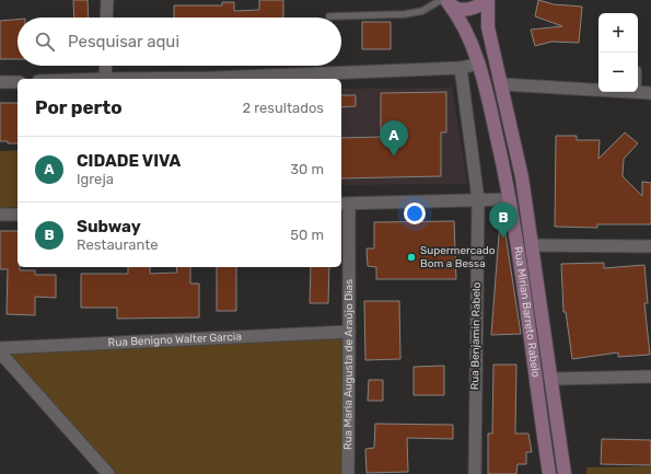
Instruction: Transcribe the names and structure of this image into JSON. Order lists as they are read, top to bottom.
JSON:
{
  "streets": {
    "main road": ["Rua Mirian Barreto Rabelo"],
    "street": ["Rua Benjamin Rabelo", "Rua Benigno Walter Garcia", "Rua Maria Augusta de Araújo Dias"]
  },
  "crossings": [
    ["Rua Benigno Walter Garcia", "Rua Maria Augusta de Araújo Dias"]
  ],
  "places": ["Supermercado Bom a Bessa"],
  "page": {
    "map_buttons": ["+", "−"],
    "search": "Pesquisar aqui",
    "heading": ["Por perto", "2 resultados"],
    "pins": ["A", "B"],
    "list": [
      {
        "mark": "A",
        "name": "CIDADE VIVA",
        "note": "Igreja",
        "value": "30 m"
      },
      {
        "mark": "B",
        "name": "Subway",
        "note": "Restaurante",
        "value": "50 m"
      }
    ]
  }
}
